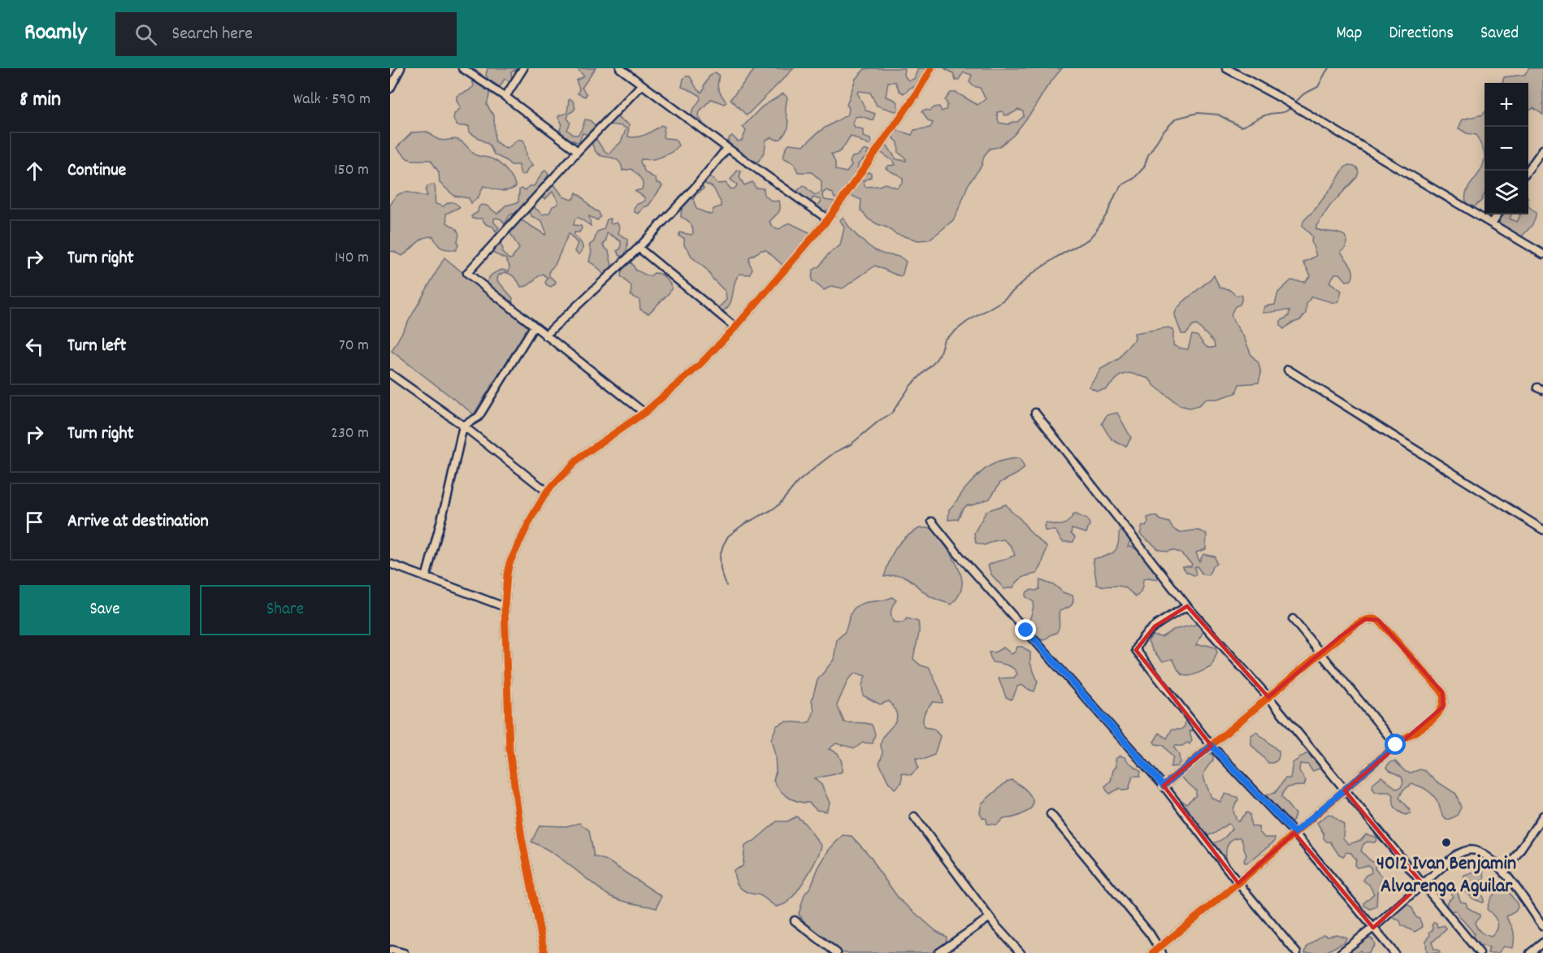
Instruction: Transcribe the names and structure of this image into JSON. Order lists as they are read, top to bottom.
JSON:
{
  "places": ["4012 Ivan Benjamin Alvarenga Aguilar"],
  "page": {
    "header": "Roamly",
    "search": "Search here",
    "nav": ["Map", "Directions", "Saved"],
    "heading": ["8 min", "Walk · 590 m"],
    "map_buttons": ["+", "−"],
    "list": [
      ["Continue", "150 m"],
      ["Turn right", "140 m"],
      ["Turn left", "70 m"],
      ["Turn right", "230 m"],
      "Arrive at destination"
    ],
    "buttons": ["Save", "Share"]
  }
}
